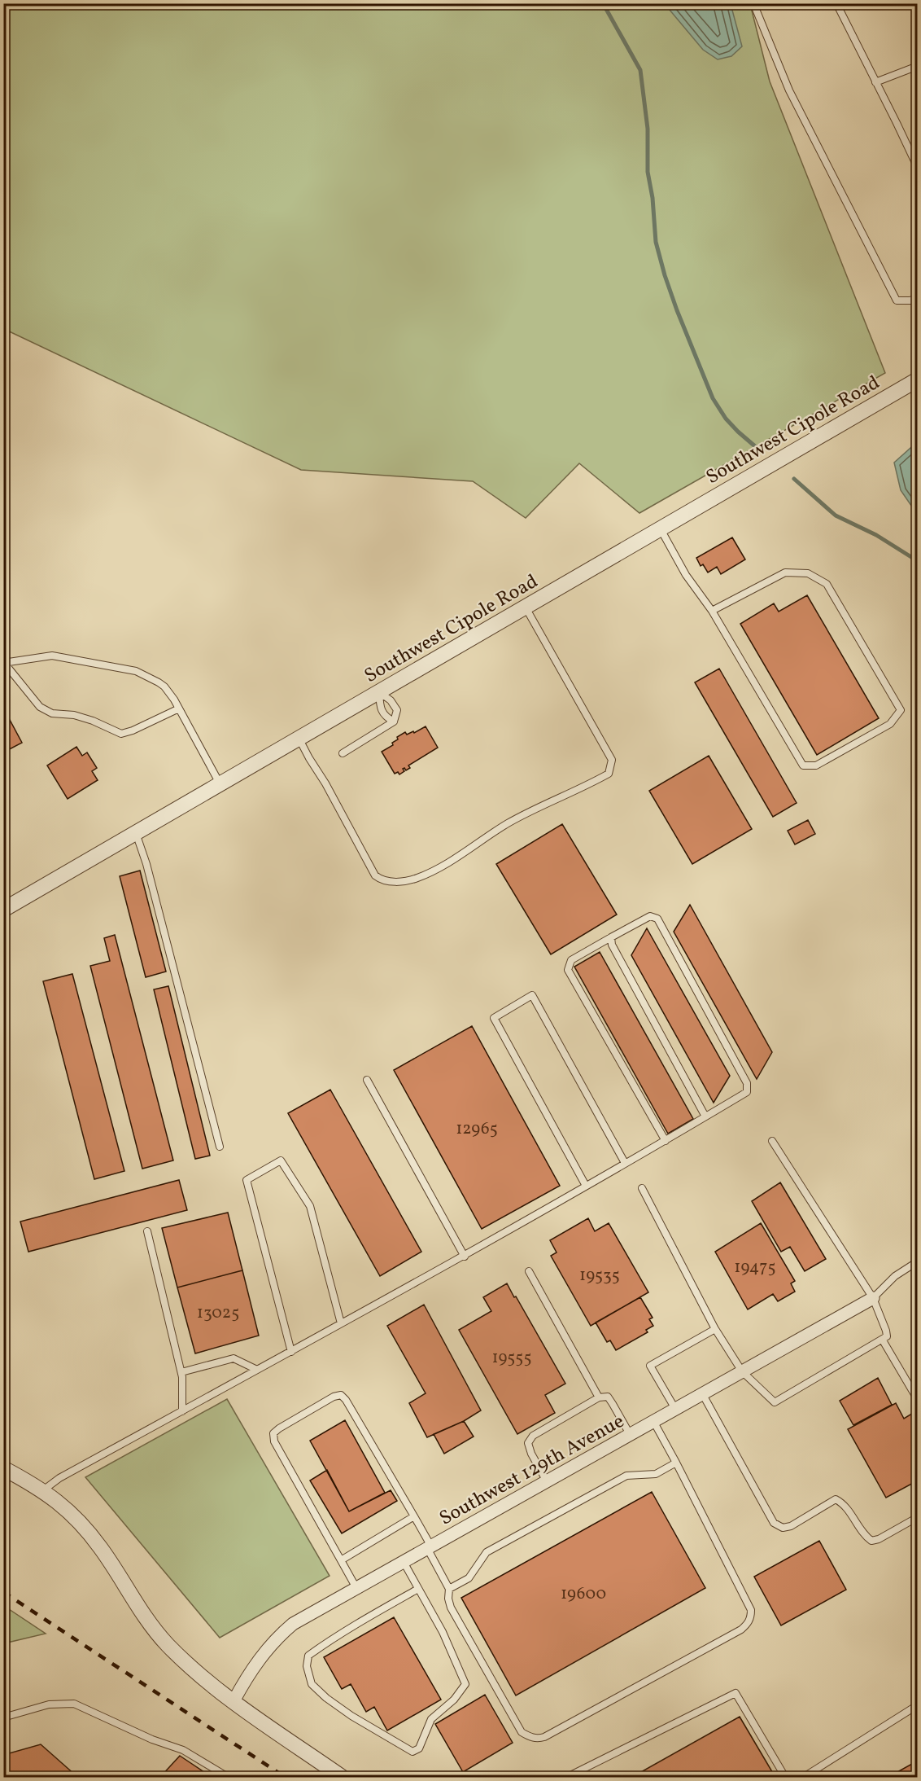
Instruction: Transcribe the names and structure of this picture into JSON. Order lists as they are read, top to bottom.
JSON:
{
  "streets": {
    "street": ["Southwest Cipole Road", "Southwest 129th Avenue"]
  },
  "house_numbers": [
    "12965",
    "19475",
    "19535",
    "13025",
    "19555",
    "19600"
  ]
}
